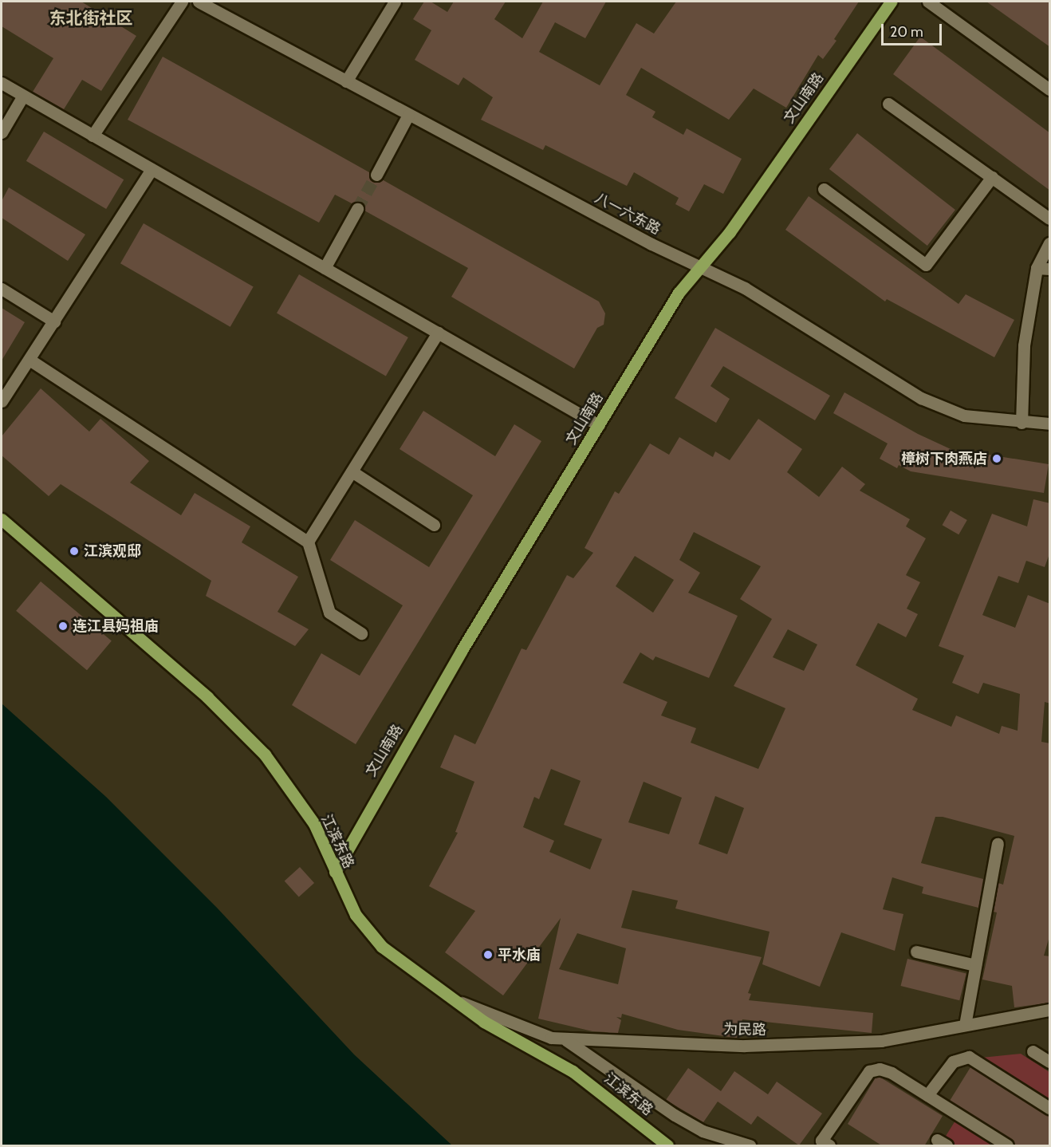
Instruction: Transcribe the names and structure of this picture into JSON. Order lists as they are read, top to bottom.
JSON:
{
  "streets": {
    "main road": ["文山南路", "江滨东路"],
    "street": ["八一六东路", "为民路"]
  },
  "crossings": [
    ["文山南路", "八一六东路"],
    ["文山南路", "江滨东路"],
    ["江滨东路", "为民路"]
  ],
  "districts": ["东北街社区"],
  "places": [
    "樟树下肉燕店",
    "江滨观邸",
    "连江县妈祖庙",
    "平水庙"
  ],
  "scale_bar": "20 m"
}
